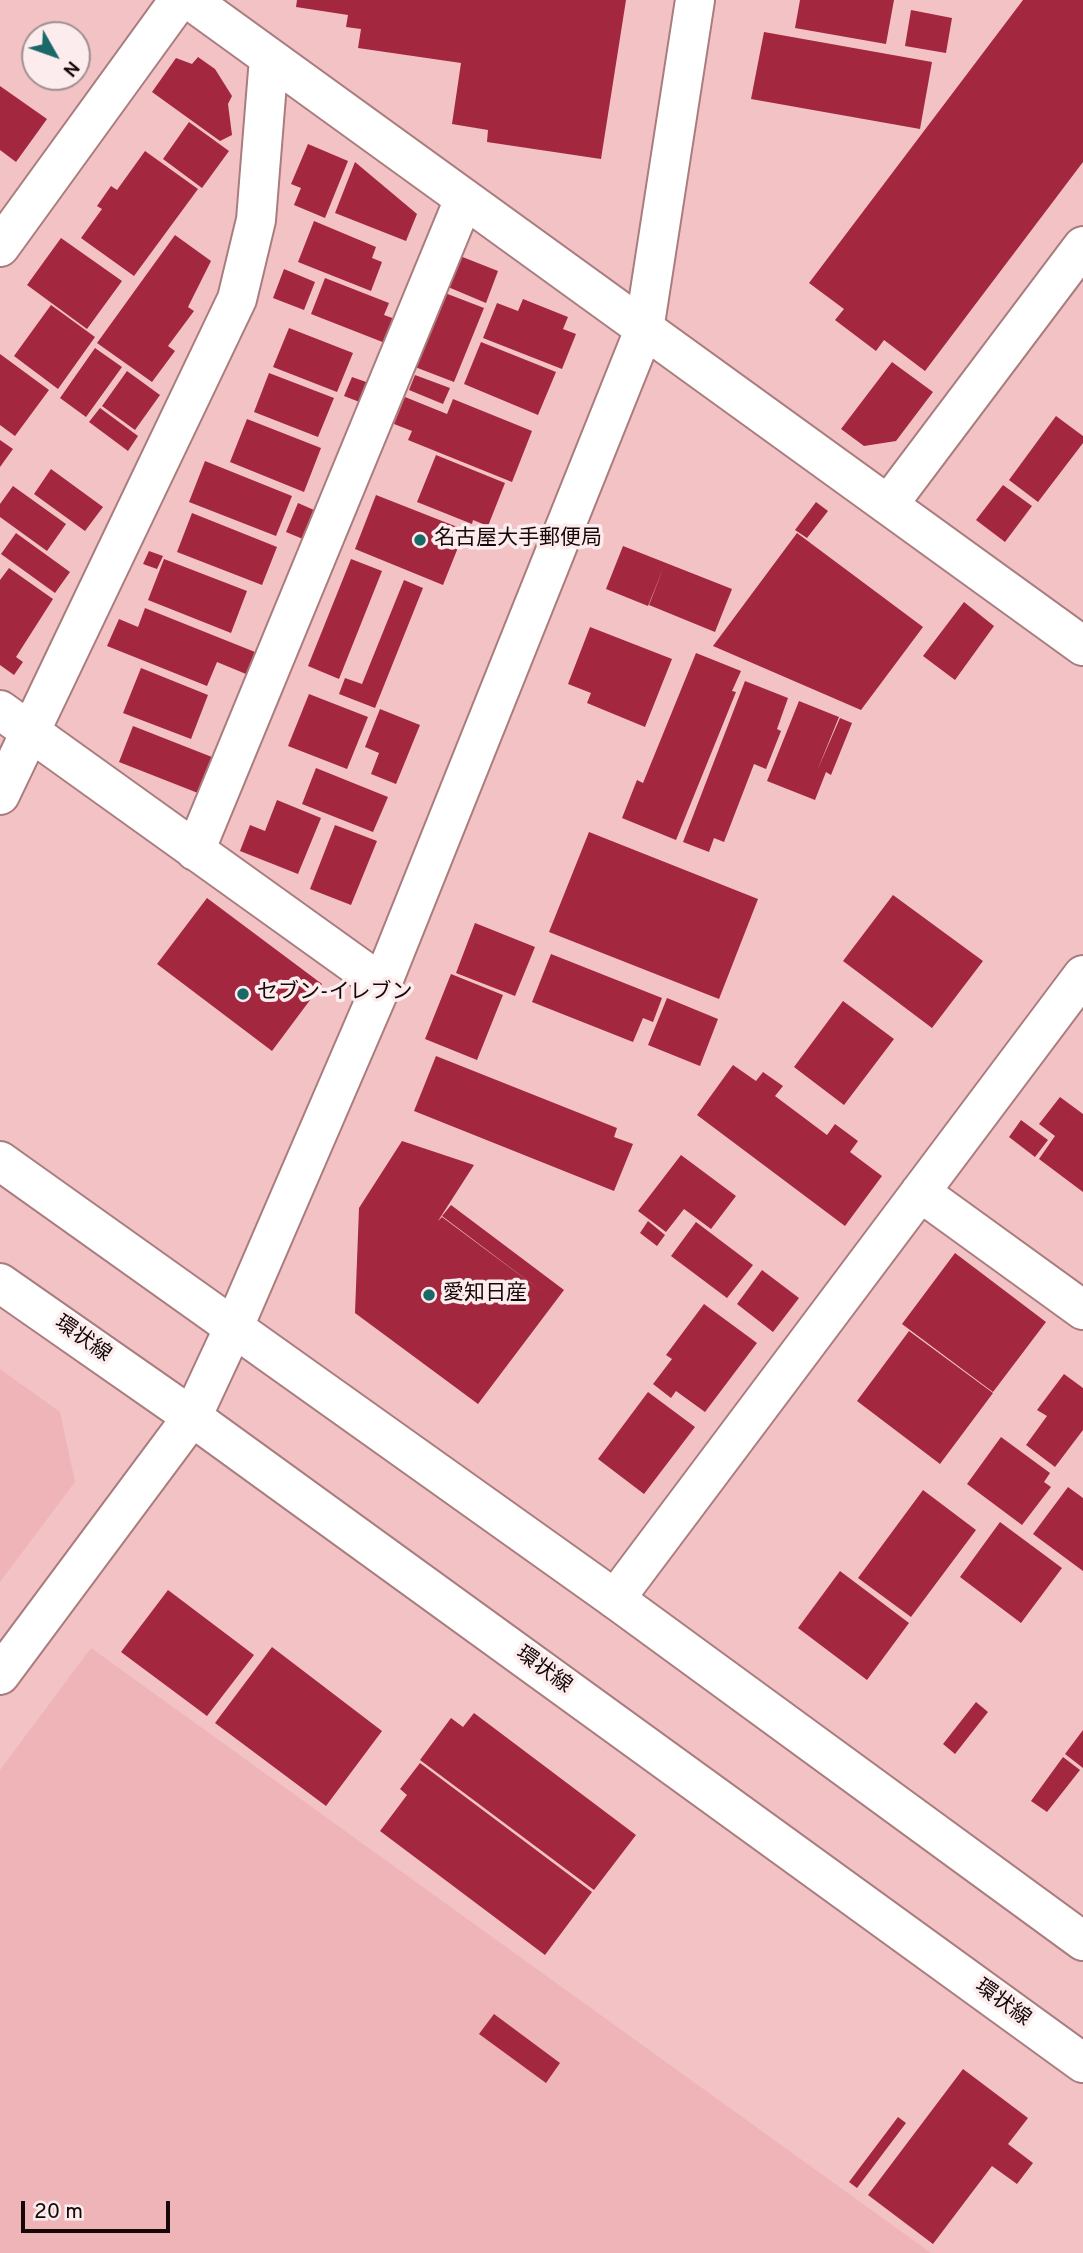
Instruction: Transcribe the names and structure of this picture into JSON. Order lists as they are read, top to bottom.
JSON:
{
  "streets": {
    "street": ["環状線"]
  },
  "places": ["名古屋大手郵便局", "セブン-イレブン", "愛知日産"],
  "scale_bar": "20 m",
  "north": "bottom right"
}
